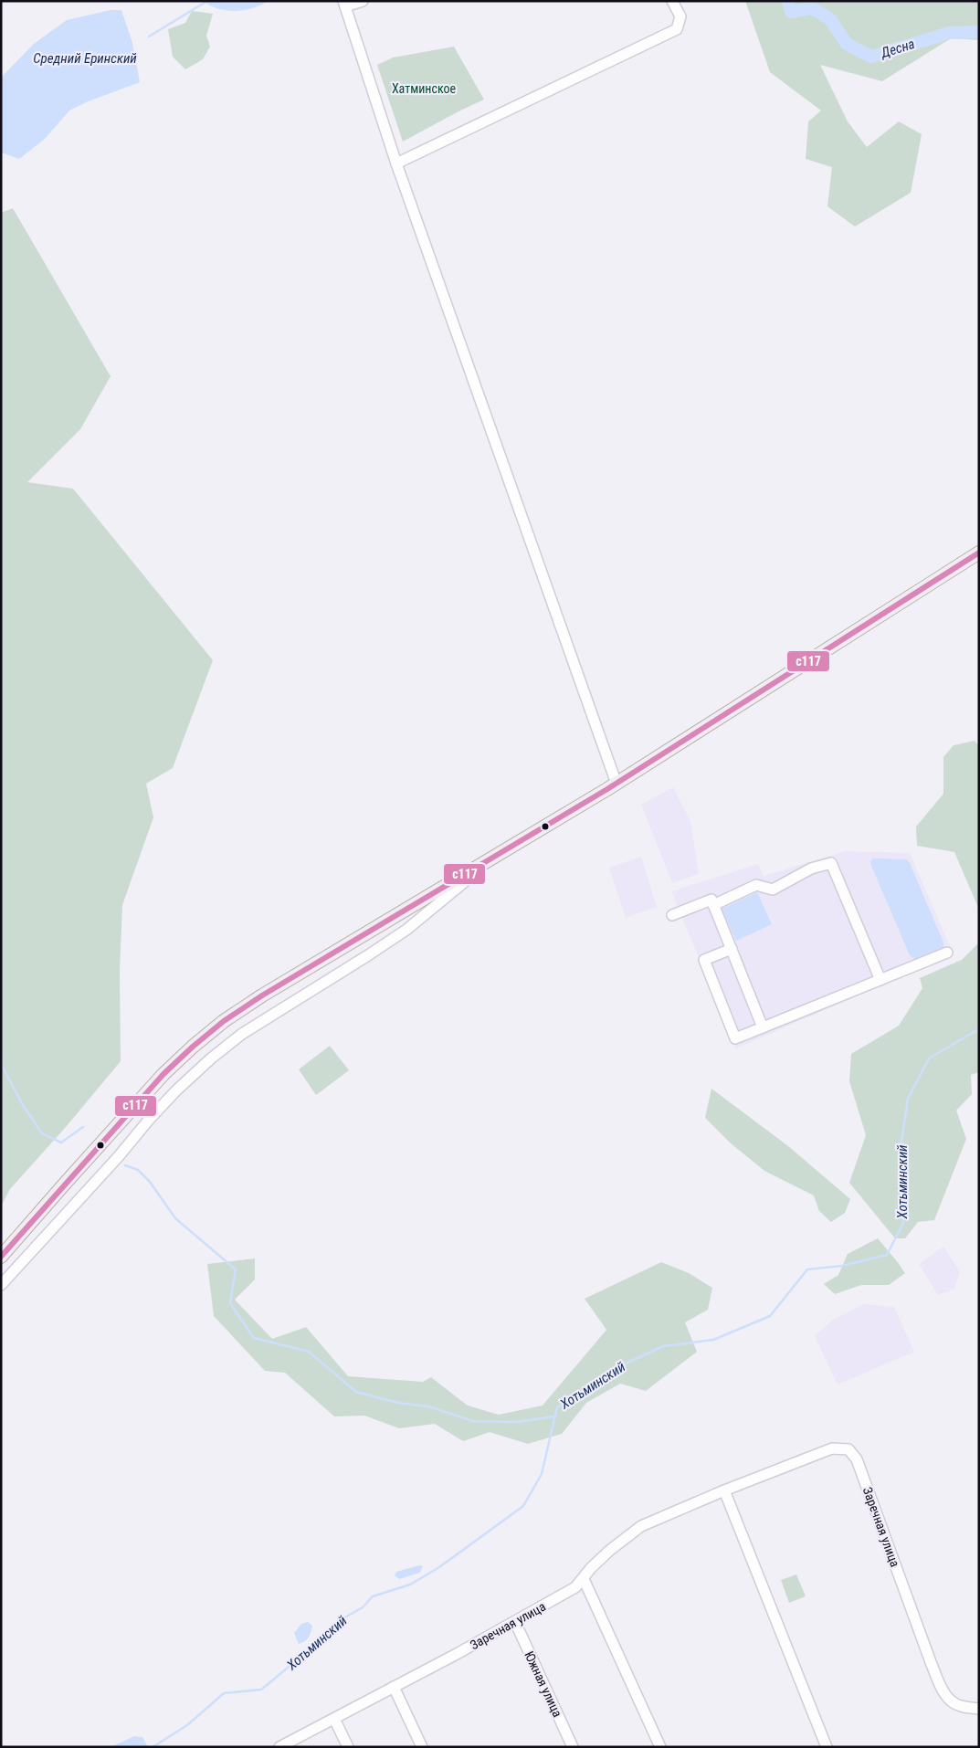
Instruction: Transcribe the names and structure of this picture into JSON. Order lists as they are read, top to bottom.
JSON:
{
  "streets": {
    "street": ["Заречная улица", "Южная улица"]
  },
  "crossings": [
    ["Заречная улица", "Южная улица"]
  ],
  "water": ["Десна", "Средний Еринский", "Хотьминский"],
  "parks": ["Хатминское"],
  "lines": ["transit line с117"]
}
